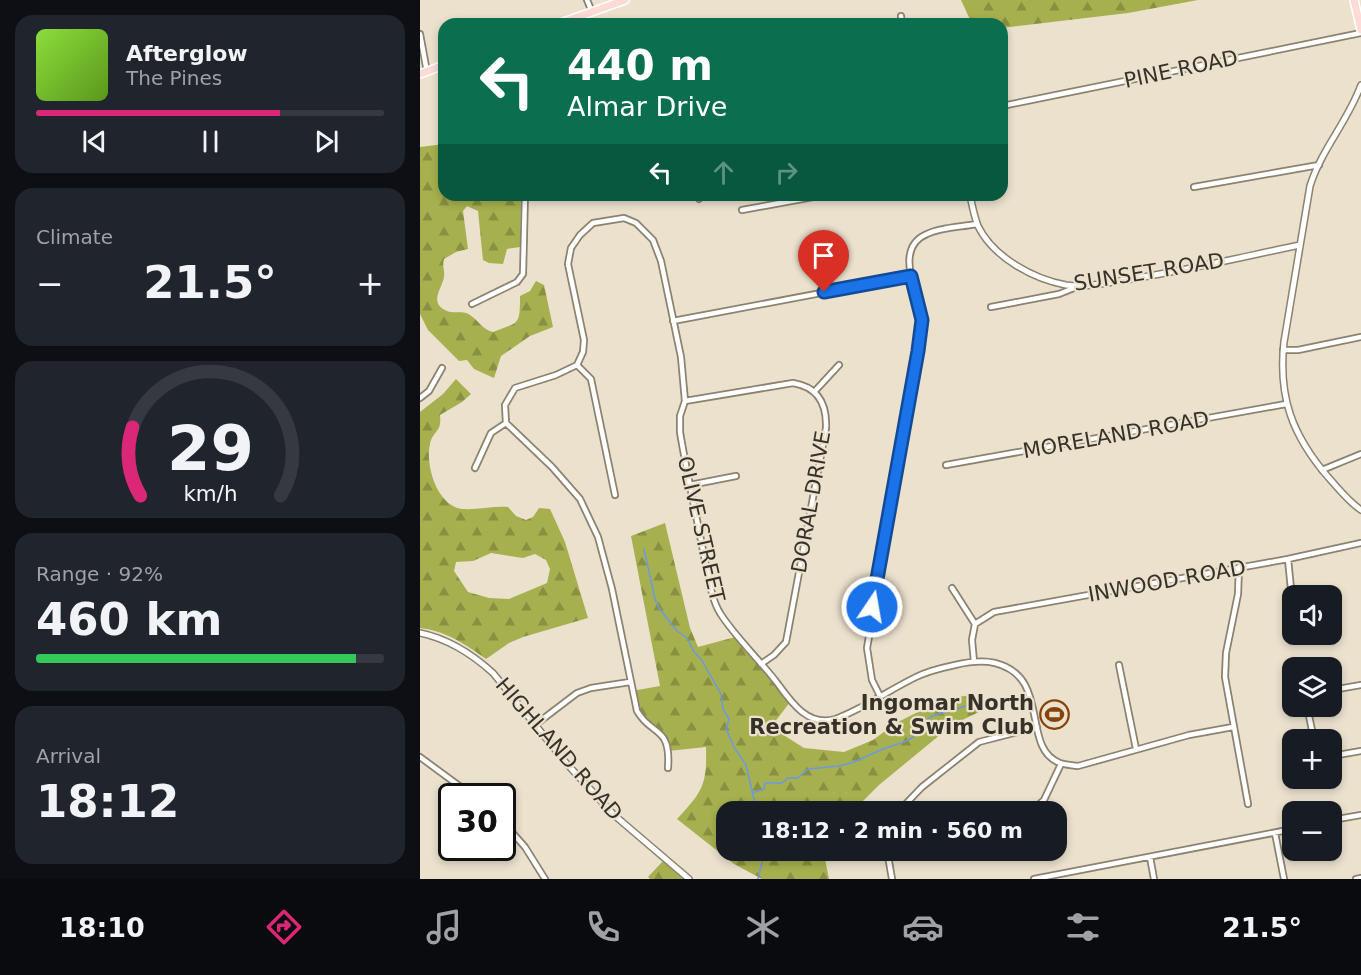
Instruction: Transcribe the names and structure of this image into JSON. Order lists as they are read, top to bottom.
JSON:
{
  "streets": {
    "street": [
      "PINE ROAD",
      "SUNSET ROAD",
      "MORELAND ROAD",
      "DORAL DRIVE",
      "OLIVE STREET",
      "INWOOD ROAD",
      "HIGHLAND ROAD"
    ]
  },
  "crossings": [
    ["DORAL DRIVE", "OLIVE STREET"]
  ],
  "places": {
    "sports": ["Ingomar North Recreation & Swim Club"]
  },
  "page": {
    "turn": ["440 m", "Almar Drive"],
    "song": ["Afterglow", "The Pines"],
    "tile": [
      "Climate",
      ["Range · 92%", "460 km"],
      ["Arrival", "18:12"]
    ],
    "heat": ["−", "21.5°", "+"],
    "map_buttons": ["+", "−"],
    "limit": "30",
    "trip": "18:12 · 2 min · 560 m",
    "tabs": ["18:10", "21.5°"],
    "gauge": ["29", "km/h"]
  }
}
